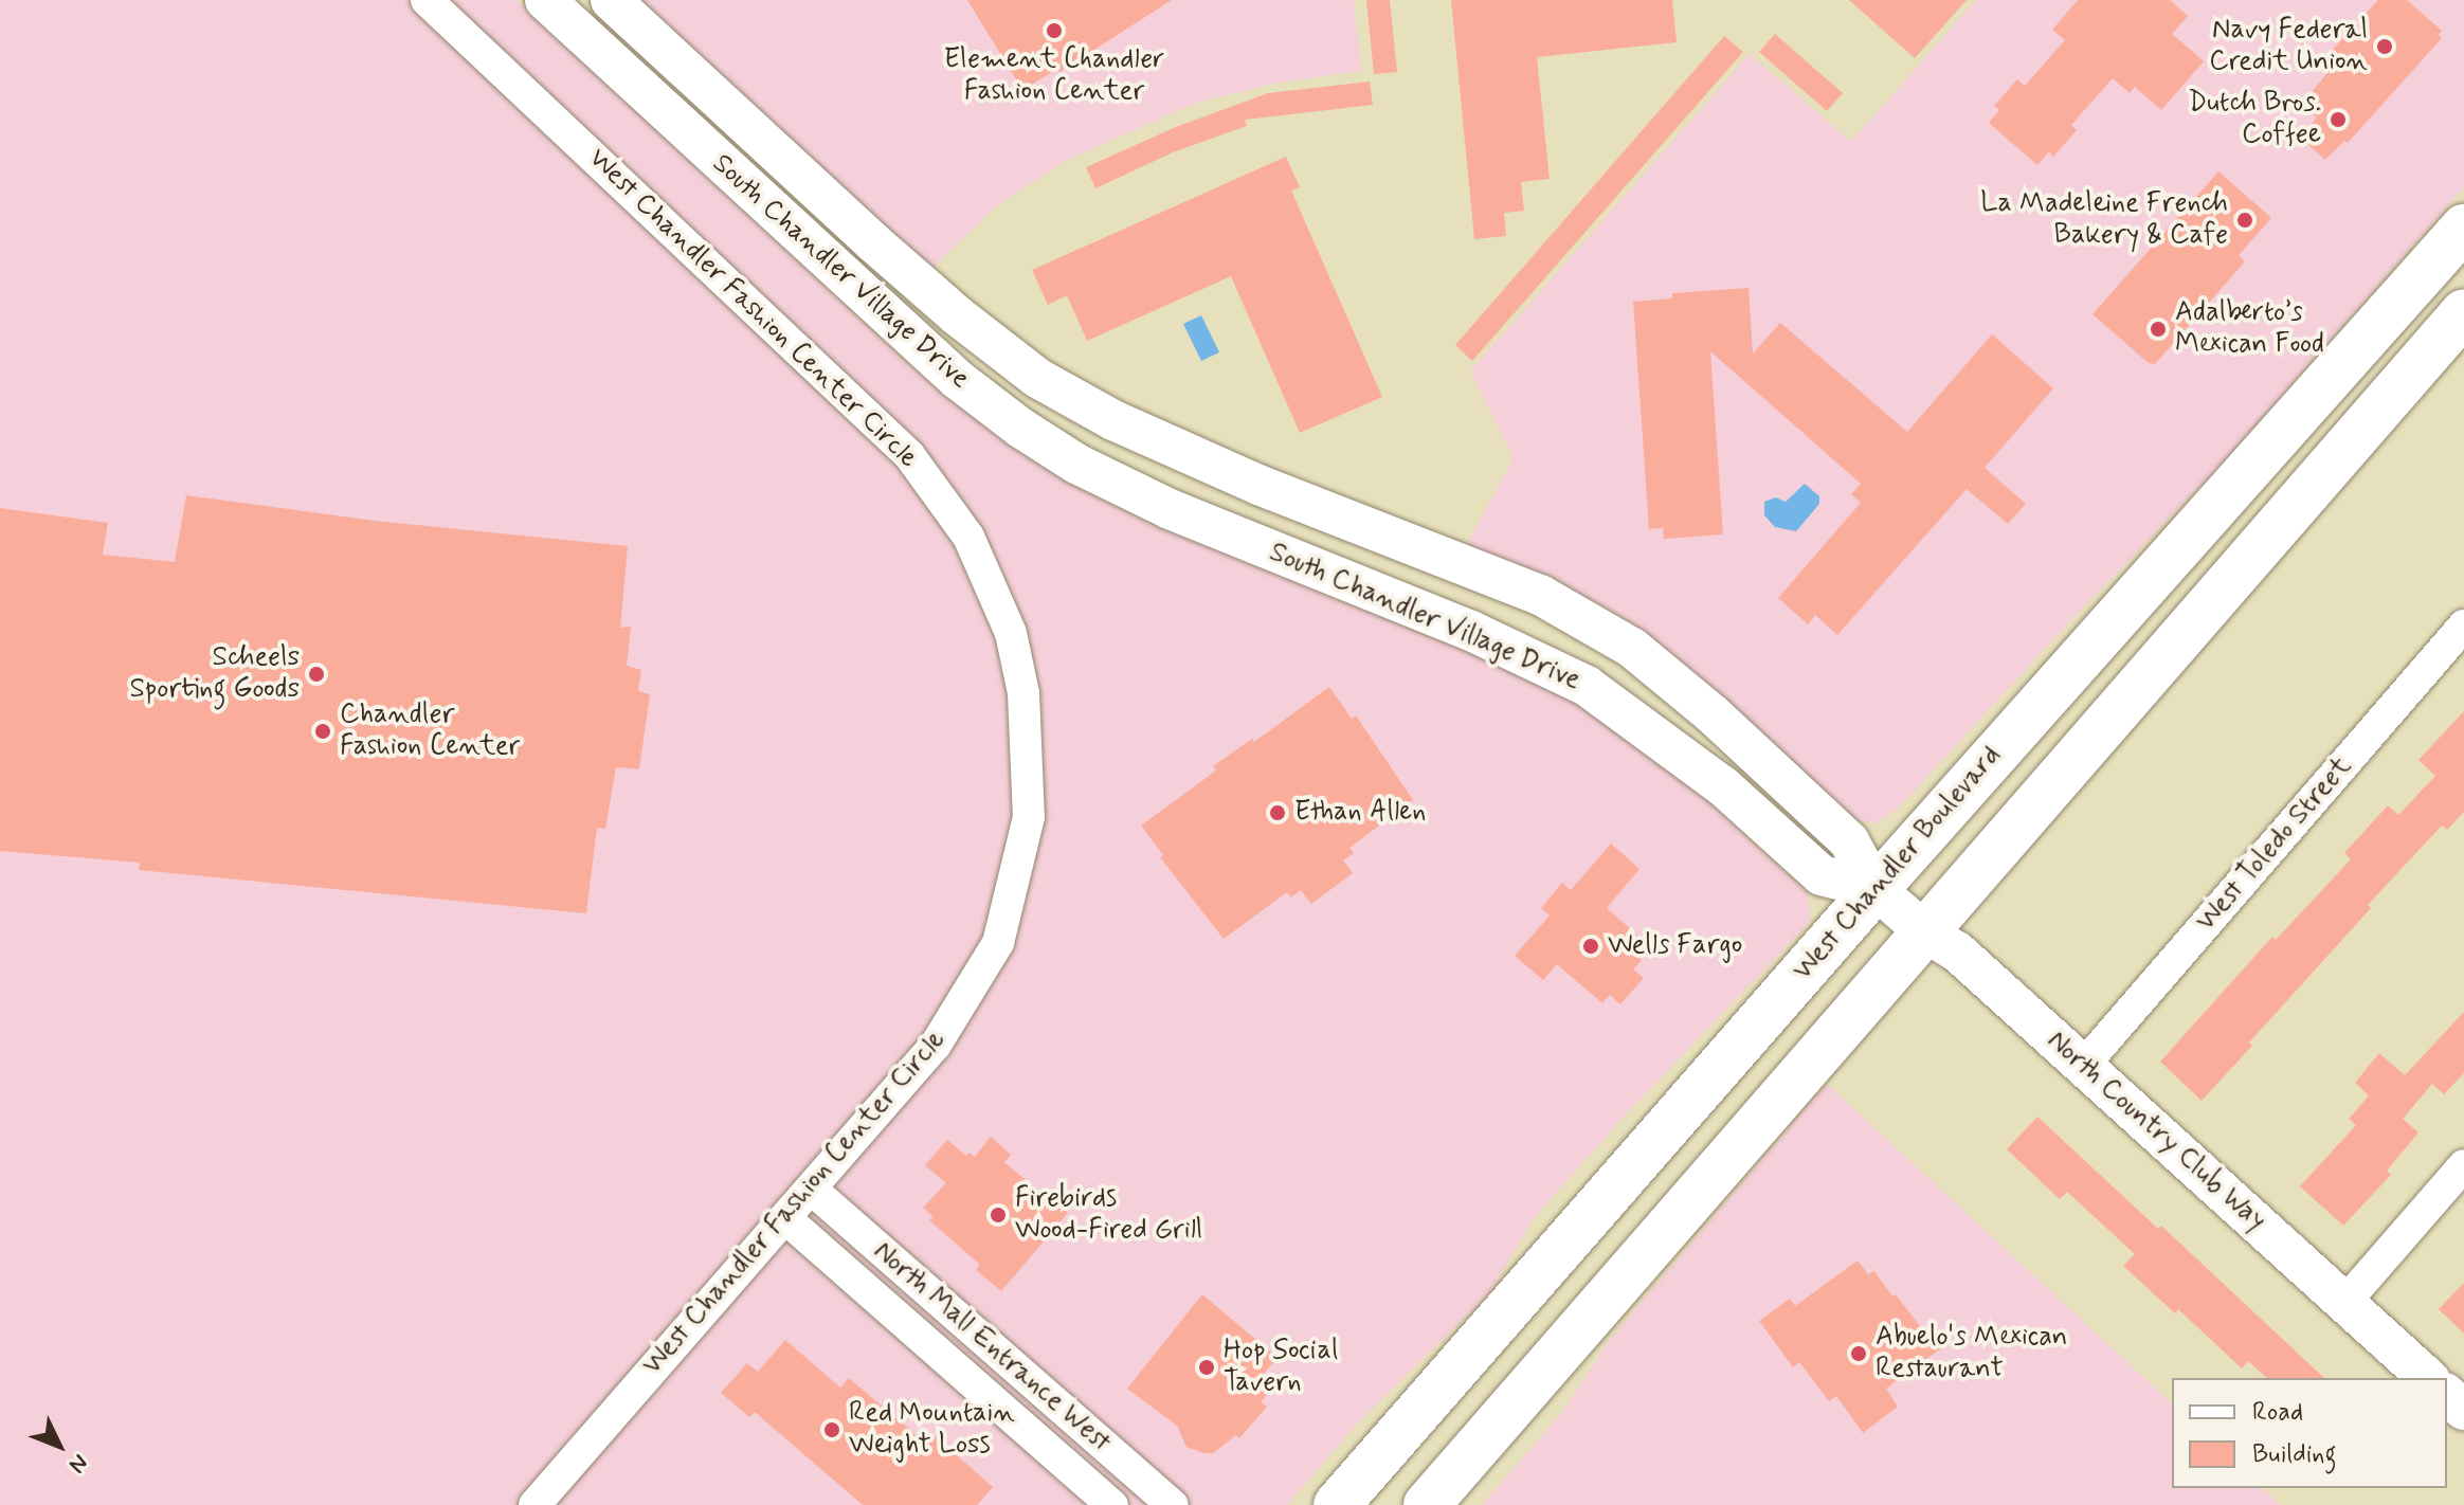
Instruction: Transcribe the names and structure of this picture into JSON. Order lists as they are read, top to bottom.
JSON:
{
  "streets": {
    "main road": ["West Chandler Boulevard"],
    "street": [
      "South Chandler Village Drive",
      "West Chandler Fashion Center Circle",
      "West Toledo Street",
      "North Country Club Way",
      "North Mall Entrance West"
    ]
  },
  "crossings": [
    ["South Chandler Village Drive", "West Chandler Boulevard"],
    ["South Chandler Village Drive", "North Country Club Way"],
    ["West Chandler Fashion Center Circle", "North Mall Entrance West"],
    ["West Toledo Street", "North Country Club Way"],
    ["West Chandler Boulevard", "North Country Club Way"]
  ],
  "places": [
    "Element Chandler Fashion Center",
    "Navy Federal Credit Union",
    "Dutch Bros. Coffee",
    "La Madeleine French Bakery & Cafe",
    "Adalberto’s Mexican Food",
    "Scheels Sporting Goods",
    "Chandler Fashion Center",
    "Ethan Allen",
    "Wells Fargo",
    "Firebirds Wood-Fired Grill",
    "Abuelo's Mexican Restaurant",
    "Hop Social Tavern",
    "Red Mountain Weight Loss"
  ],
  "legend": ["Road", "Building"],
  "north": "bottom right"
}
